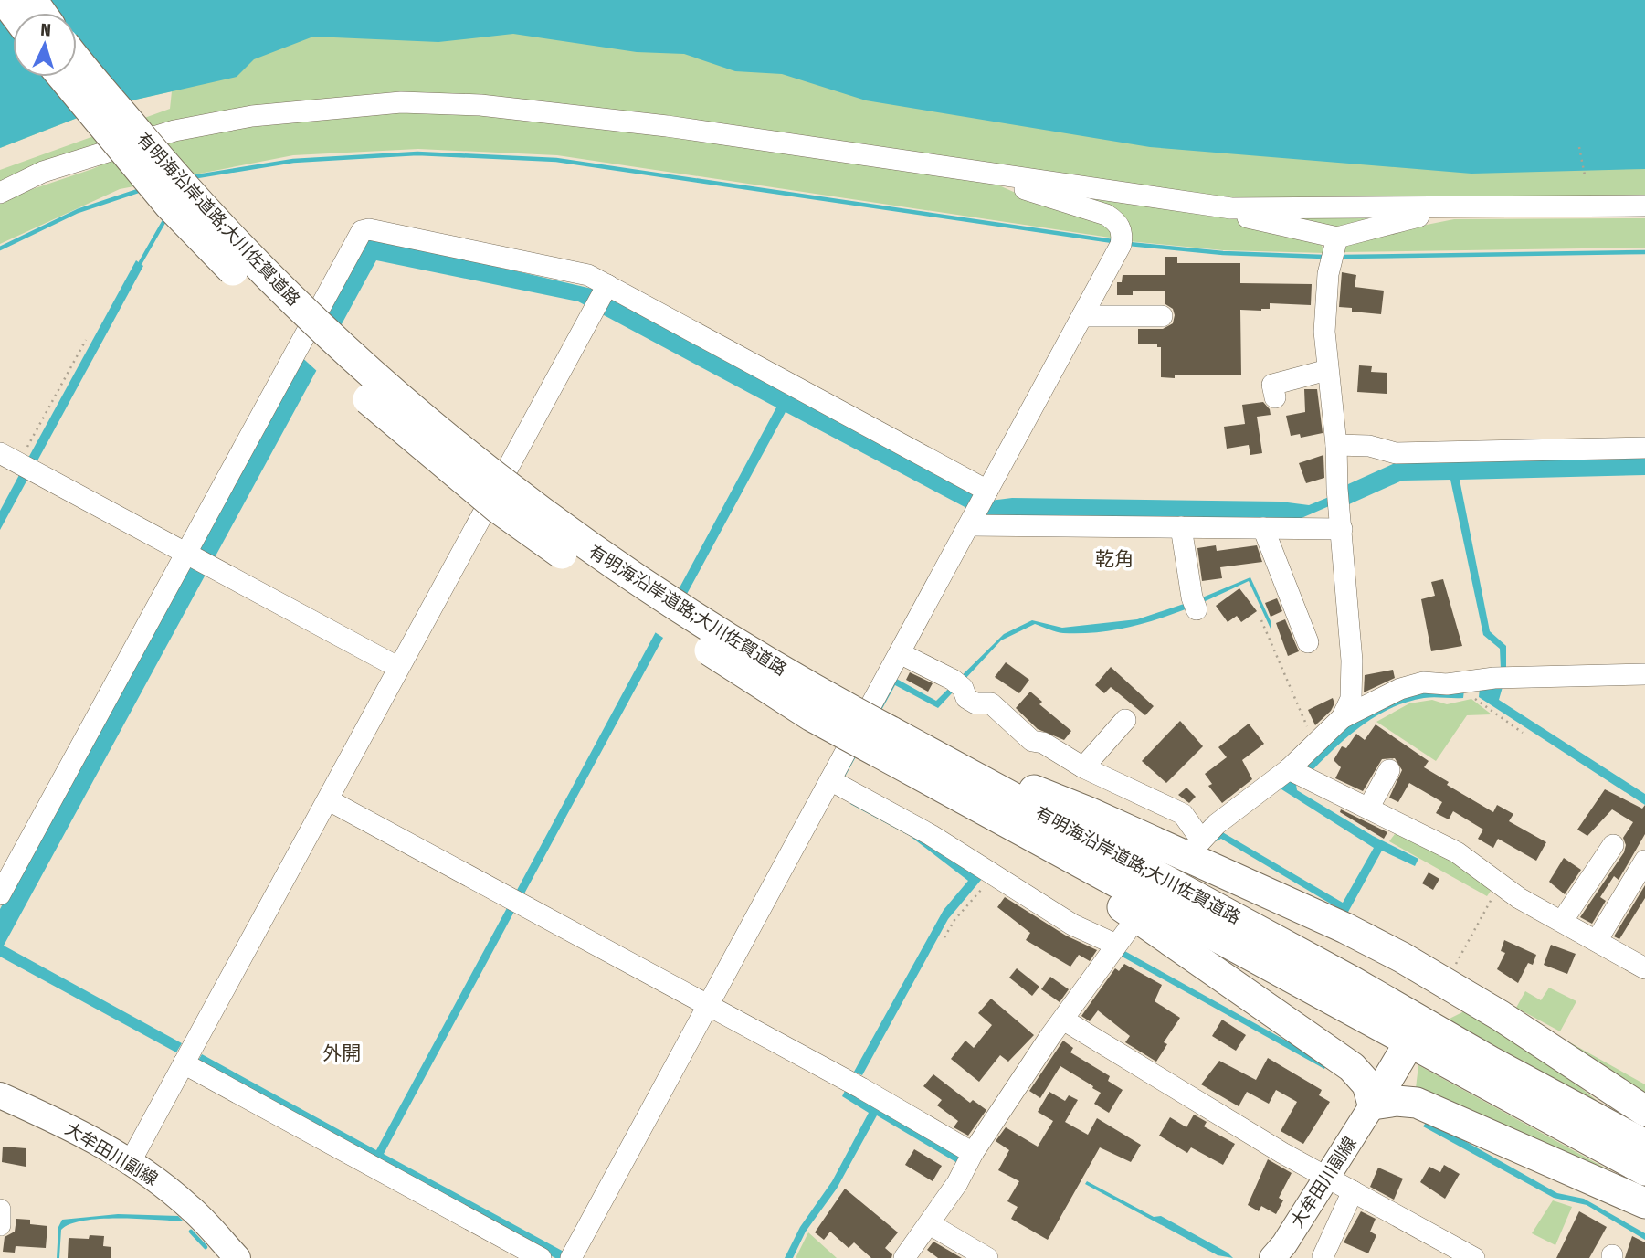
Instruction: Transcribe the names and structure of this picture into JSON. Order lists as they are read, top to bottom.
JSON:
{
  "streets": {
    "highway": ["有明海沿岸道路;大川佐賀道路"],
    "main road": ["大牟田川副線"]
  },
  "districts": ["乾角", "外開"],
  "north": "top"
}
